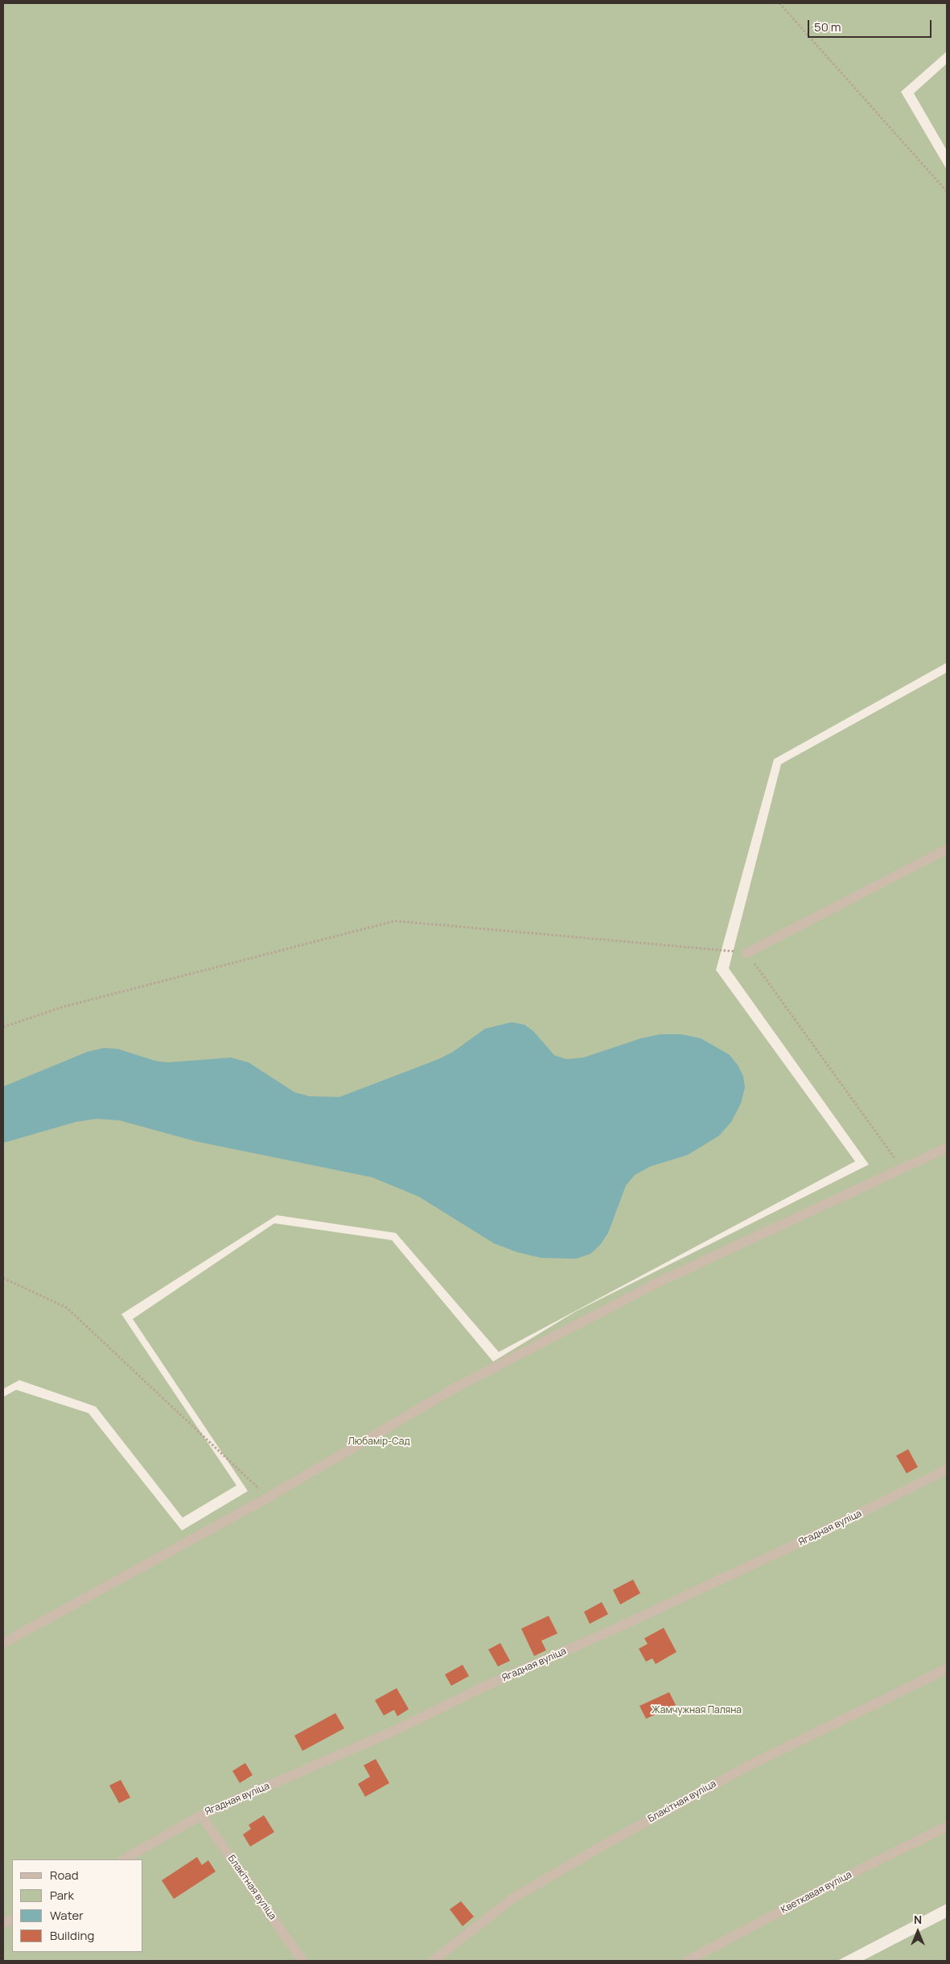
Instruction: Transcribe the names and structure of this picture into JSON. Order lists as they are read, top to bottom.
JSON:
{
  "streets": {
    "street": ["Ягадная вуліца", "Блакітная вуліца", "Кветкавая вуліца"]
  },
  "crossings": [
    ["Ягадная вуліца", "Блакітная вуліца"]
  ],
  "parks": ["Любамір-Сад", "Жамчужная Паляна"],
  "legend": [
    "Road",
    "Park",
    "Water",
    "Building"
  ],
  "scale_bar": "50 m",
  "north": "top"
}
